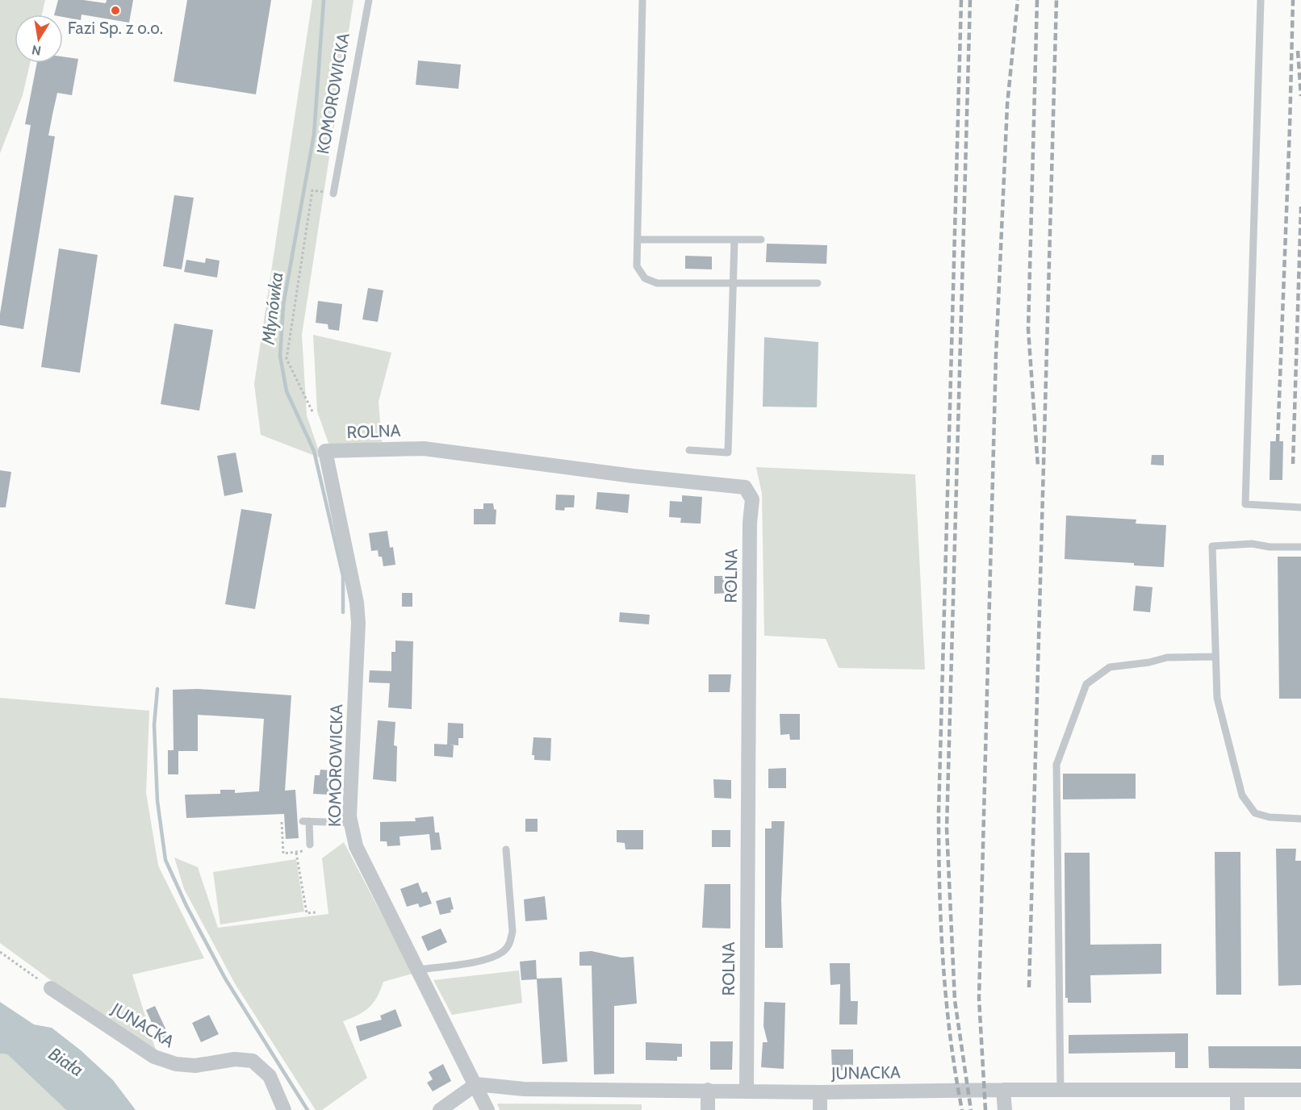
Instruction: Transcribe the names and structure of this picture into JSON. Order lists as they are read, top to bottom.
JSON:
{
  "streets": {
    "street": ["KOMOROWICKA", "ROLNA", "JUNACKA"]
  },
  "crossings": [
    ["KOMOROWICKA", "ROLNA"],
    ["KOMOROWICKA", "JUNACKA"],
    ["ROLNA", "JUNACKA"]
  ],
  "water": ["Młynówka", "Biała"],
  "places": ["Fazi Sp. z o.o."],
  "north": "bottom"
}
